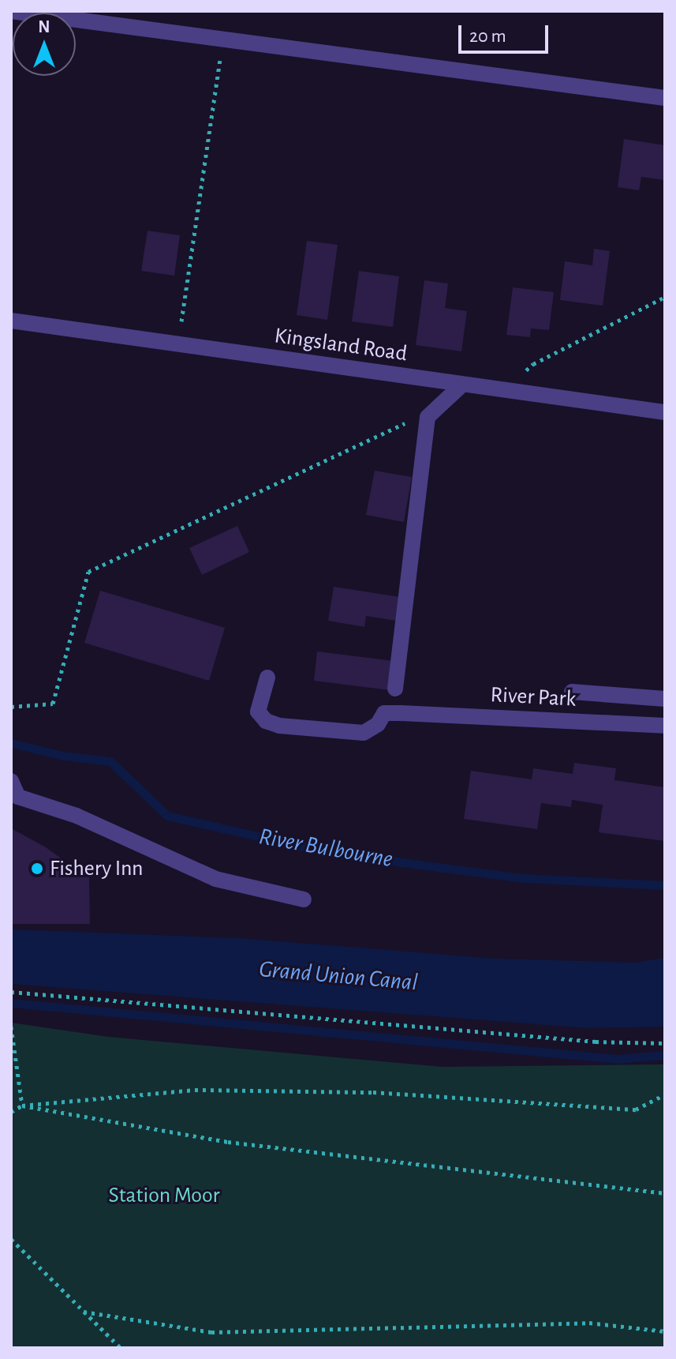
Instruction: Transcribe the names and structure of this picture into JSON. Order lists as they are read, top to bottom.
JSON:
{
  "streets": {
    "street": ["Kingsland Road", "River Park"]
  },
  "water": ["River Bulbourne", "Grand Union Canal"],
  "parks": ["Station Moor"],
  "places": ["Fishery Inn"],
  "scale_bar": "20 m",
  "north": "top"
}
